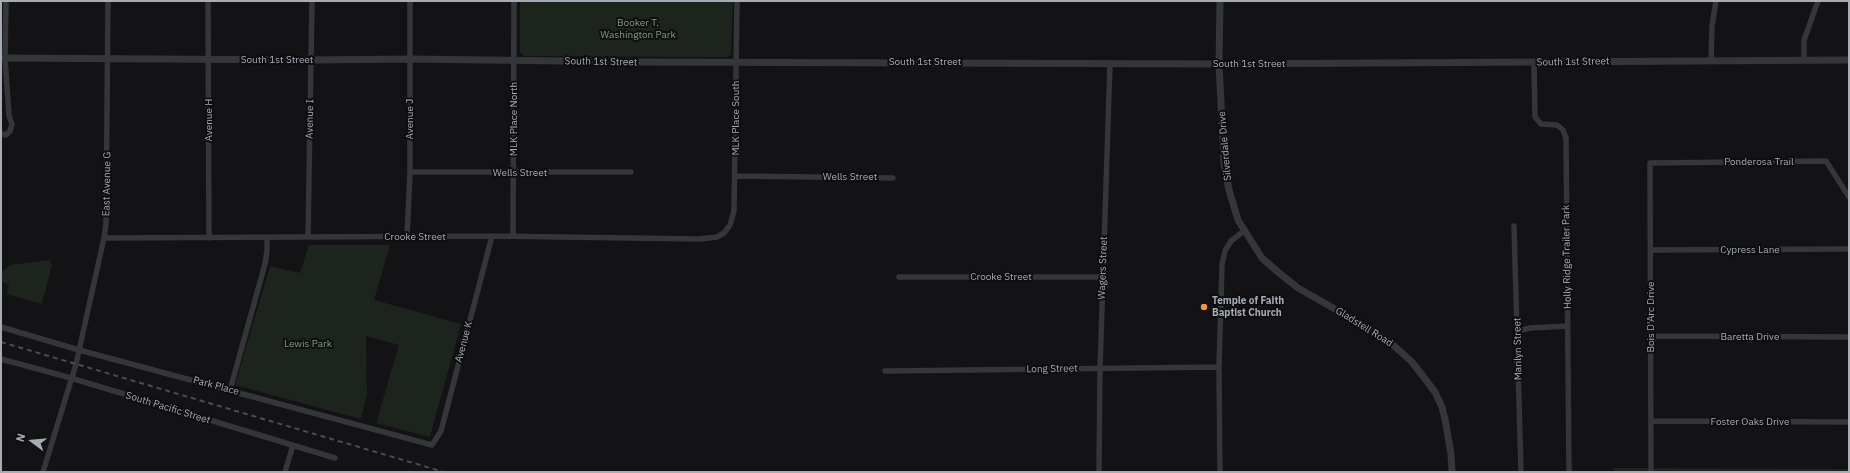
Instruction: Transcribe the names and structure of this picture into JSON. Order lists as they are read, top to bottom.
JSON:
{
  "streets": {
    "street": [
      "South 1st Street",
      "MLK Place South",
      "Avenue I",
      "Avenue J",
      "MLK Place North",
      "Avenue H",
      "Silverdale Drive",
      "Ponderosa Trail",
      "Wells Street",
      "East Avenue G",
      "Crooke Street",
      "Cypress Lane",
      "Holly Ridge Trailer Park",
      "Wagers Street",
      "Bois D'Arc Drive",
      "Gladstell Road",
      "Baretta Drive",
      "Avenue K",
      "Marilyn Street",
      "Long Street",
      "Park Place",
      "South Pacific Street",
      "Foster Oaks Drive"
    ]
  },
  "crossings": [
    ["South 1st Street", "MLK Place South"],
    ["South 1st Street", "Avenue I"],
    ["South 1st Street", "Avenue J"],
    ["South 1st Street", "MLK Place North"],
    ["South 1st Street", "Avenue H"],
    ["South 1st Street", "Silverdale Drive"],
    ["South 1st Street", "East Avenue G"],
    ["South 1st Street", "Holly Ridge Trailer Park"],
    ["South 1st Street", "Wagers Street"],
    ["MLK Place South", "Wells Street"],
    ["MLK Place South", "Crooke Street"],
    ["Avenue I", "Crooke Street"],
    ["Avenue J", "Wells Street"],
    ["Avenue J", "Crooke Street"],
    ["MLK Place North", "Wells Street"],
    ["MLK Place North", "Crooke Street"],
    ["Avenue H", "Crooke Street"],
    ["Silverdale Drive", "Gladstell Road"],
    ["Ponderosa Trail", "Bois D'Arc Drive"],
    ["East Avenue G", "Crooke Street"],
    ["East Avenue G", "Park Place"],
    ["East Avenue G", "South Pacific Street"],
    ["Crooke Street", "Wagers Street"],
    ["Crooke Street", "Avenue K"],
    ["Cypress Lane", "Bois D'Arc Drive"],
    ["Wagers Street", "Long Street"],
    ["Bois D'Arc Drive", "Baretta Drive"],
    ["Bois D'Arc Drive", "Foster Oaks Drive"],
    ["Avenue K", "Park Place"]
  ],
  "parks": ["Booker T. Washington Park", "Lewis Park"],
  "places": ["Temple of Faith Baptist Church"],
  "north": "left"
}
